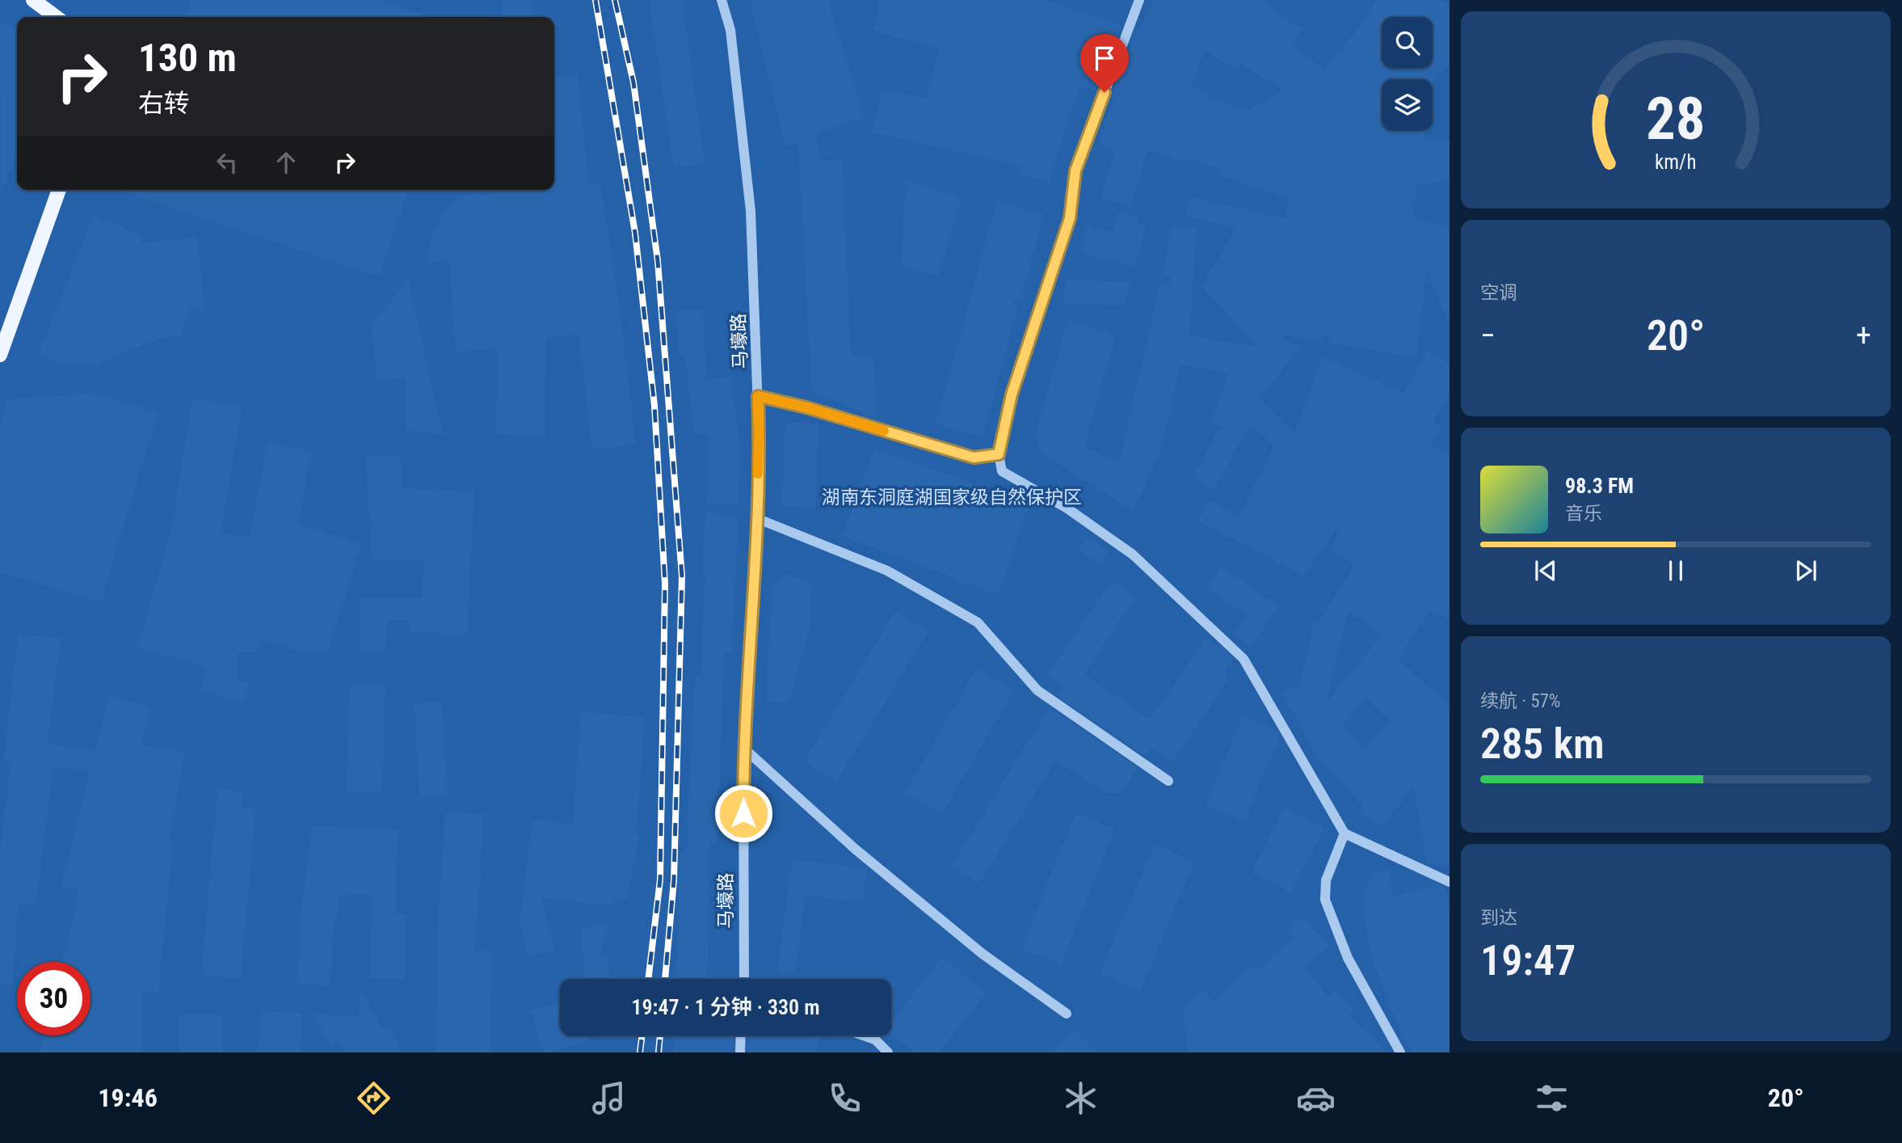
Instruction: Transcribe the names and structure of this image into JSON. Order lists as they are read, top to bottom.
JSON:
{
  "streets": {
    "street": ["马壕路"]
  },
  "parks": ["湖南东洞庭湖国家级自然保护区"],
  "page": {
    "turn": ["130 m", "右转"],
    "tile": [
      "空调",
      ["续航 · 57%", "285 km"],
      ["到达", "19:47"]
    ],
    "heat": ["−", "20°", "+"],
    "song": ["98.3 FM", "音乐"],
    "limit": "30",
    "trip": "19:47 · 1 分钟 · 330 m",
    "tabs": ["19:46", "20°"],
    "gauge": ["28", "km/h"]
  }
}
